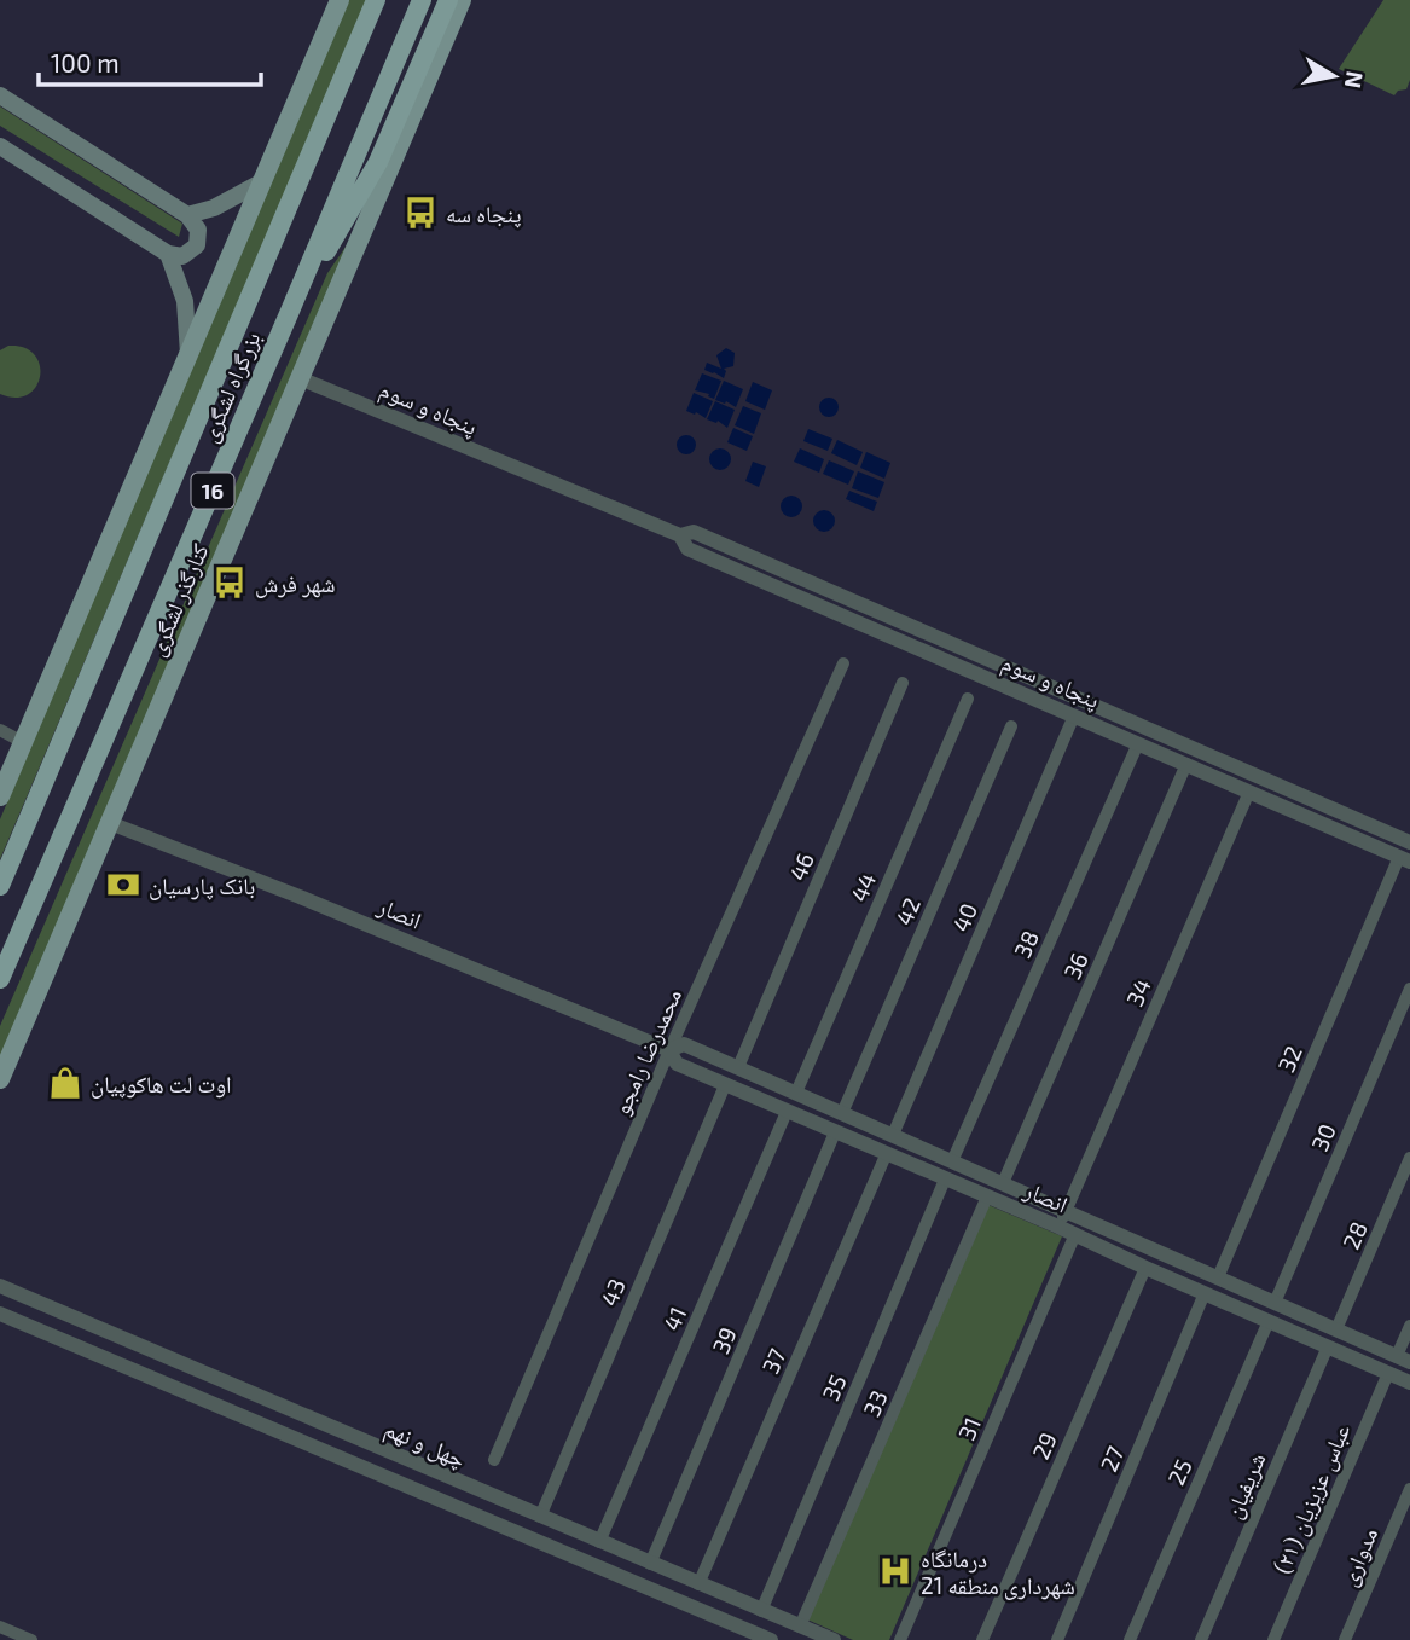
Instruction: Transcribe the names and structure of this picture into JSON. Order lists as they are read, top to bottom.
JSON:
{
  "streets": {
    "highway": ["بزرگراه لشگری", "16"],
    "main road": ["کنارگذر لشگری"],
    "street": [
      "پنجاه و سوم",
      "46",
      "44",
      "42",
      "انصار",
      "40",
      "38",
      "36",
      "34",
      "محمدرضا رامجو",
      "32",
      "30",
      "28",
      "43",
      "41",
      "39",
      "37",
      "35",
      "33",
      "31",
      "چهل و نهم",
      "29",
      "27",
      "25",
      "شریفیان",
      "عباس عزیزیان (۲۱)",
      "مدواری"
    ]
  },
  "crossings": [
    ["پنجاه و سوم", "کنارگذر لشگری"],
    ["پنجاه و سوم", "40"],
    ["پنجاه و سوم", "38"],
    ["پنجاه و سوم", "36"],
    ["پنجاه و سوم", "34"],
    ["پنجاه و سوم", "32"],
    ["کنارگذر لشگری", "انصار"],
    ["46", "انصار"],
    ["44", "انصار"],
    ["42", "انصار"],
    ["انصار", "40"],
    ["انصار", "38"],
    ["انصار", "36"],
    ["انصار", "34"],
    ["انصار", "محمدرضا رامجو"],
    ["انصار", "32"],
    ["انصار", "30"],
    ["انصار", "28"],
    ["انصار", "43"],
    ["انصار", "41"],
    ["انصار", "39"],
    ["انصار", "37"],
    ["انصار", "35"],
    ["انصار", "33"],
    ["انصار", "31"],
    ["انصار", "29"],
    ["انصار", "27"],
    ["انصار", "25"],
    ["انصار", "شریفیان"],
    ["انصار", "عباس عزیزیان (۲۱)"],
    ["43", "چهل و نهم"],
    ["41", "چهل و نهم"],
    ["39", "چهل و نهم"],
    ["37", "چهل و نهم"],
    ["35", "چهل و نهم"],
    ["33", "چهل و نهم"]
  ],
  "places": {
    "bus stop": ["پنجاه سه", "شهر فرش"],
    "bank": ["بانک پارسیان"],
    "shop": ["اوت لت هاکوپیان"],
    "hospital": ["درمانگاه شهرداری منطقه 21"]
  },
  "scale_bar": "100 m",
  "north": "right"
}
